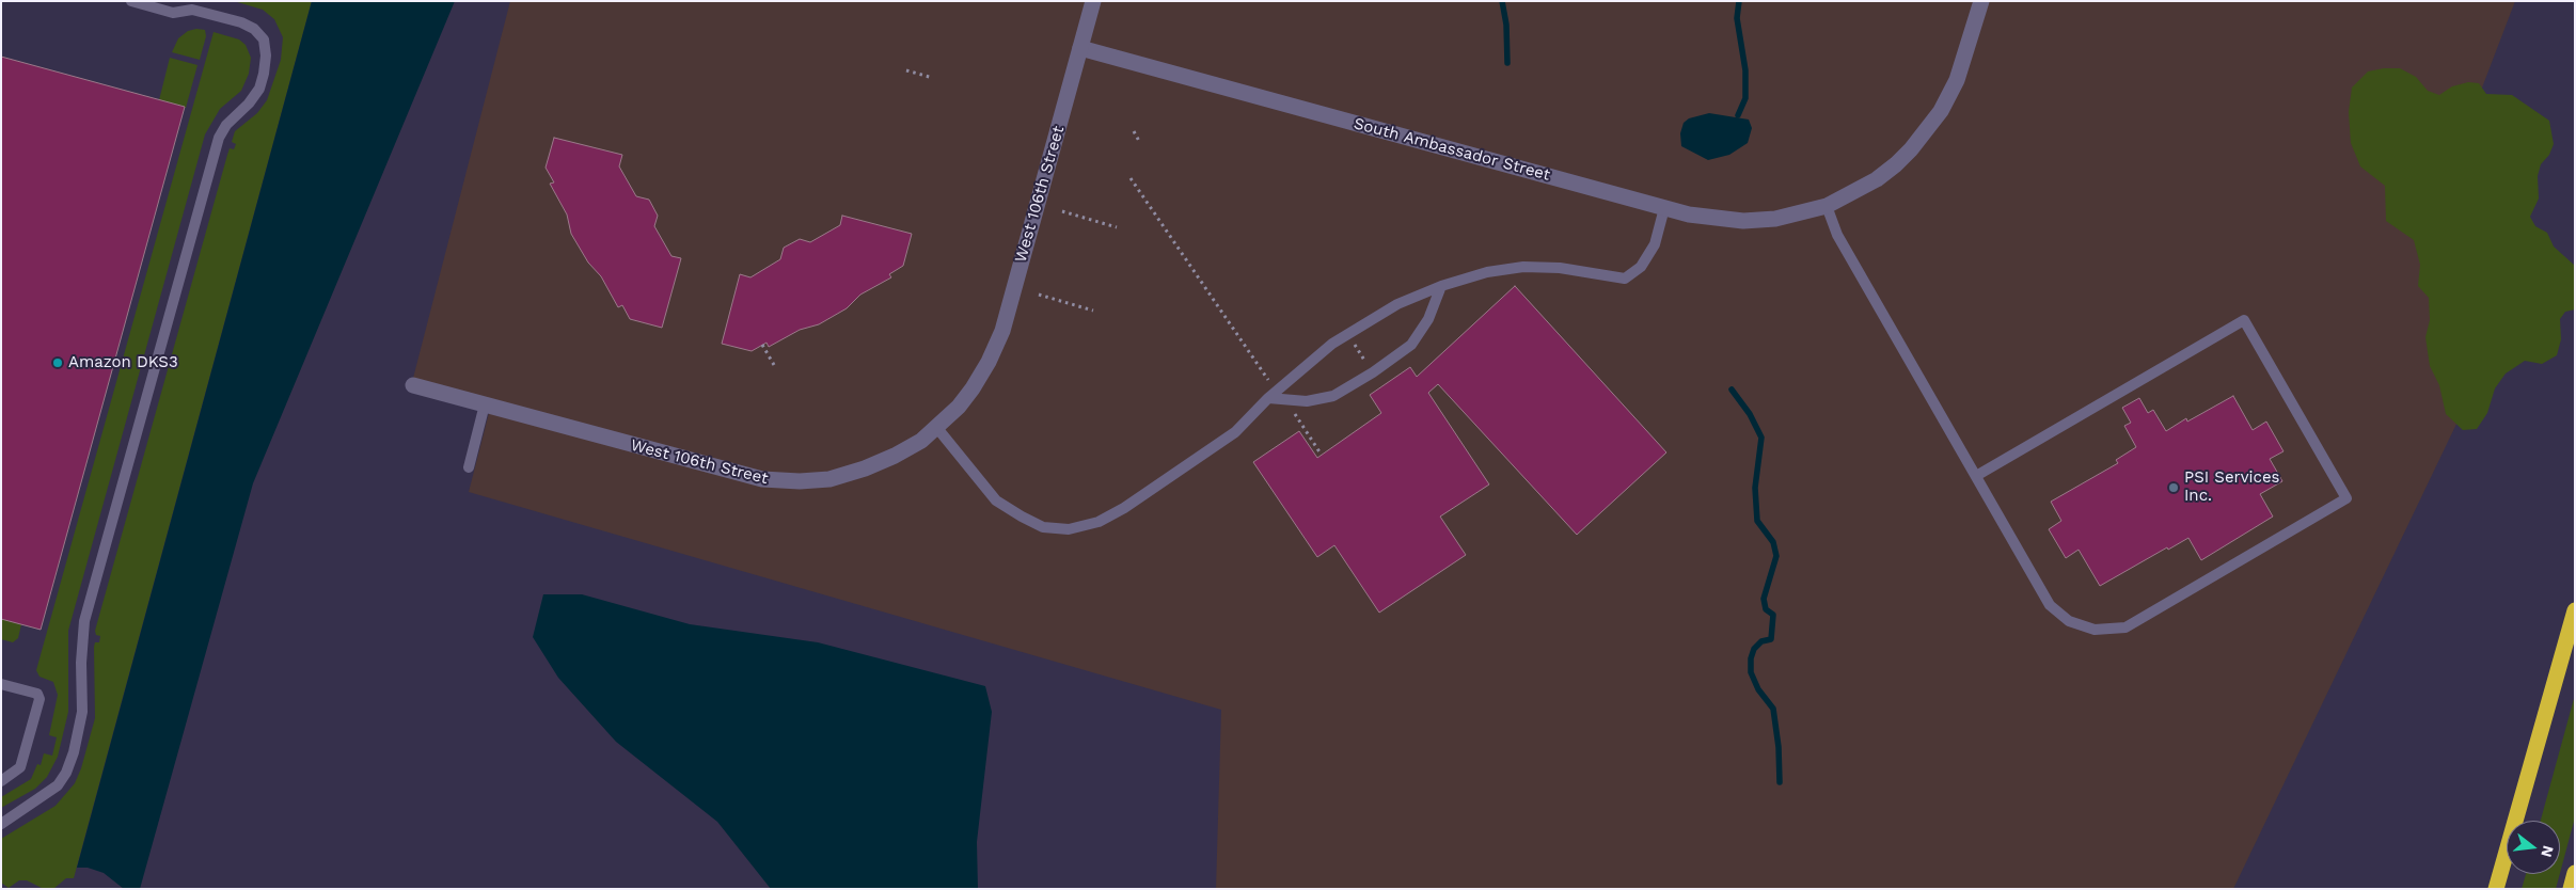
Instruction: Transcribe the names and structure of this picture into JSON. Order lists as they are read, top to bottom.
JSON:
{
  "streets": {
    "street": ["South Ambassador Street", "West 106th Street"]
  },
  "crossings": [
    ["South Ambassador Street", "West 106th Street"]
  ],
  "places": ["Amazon DKS3", "PSI Services Inc."],
  "north": "right"
}
